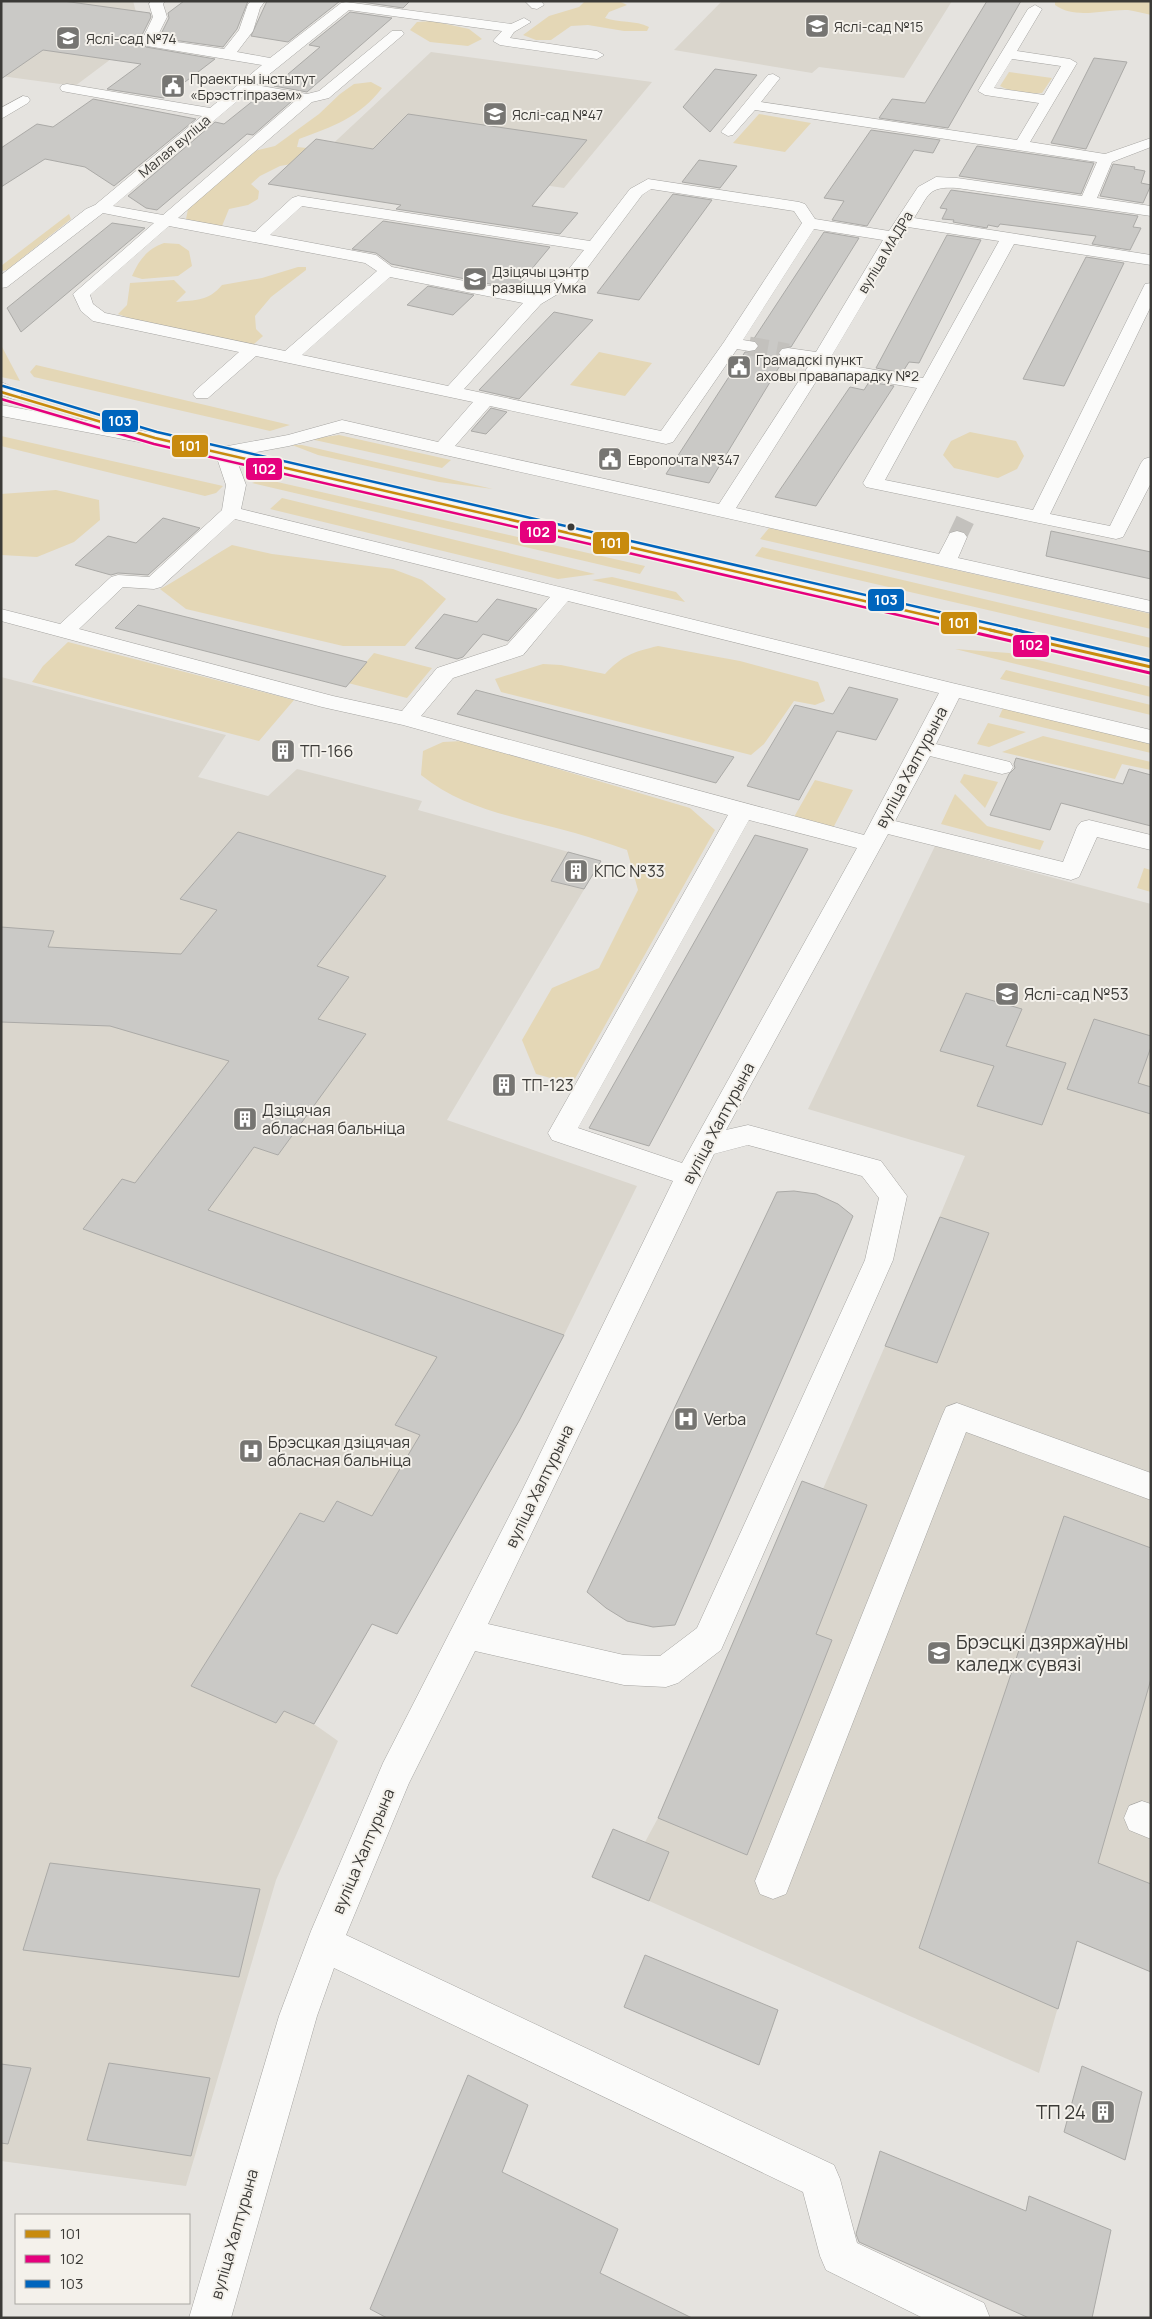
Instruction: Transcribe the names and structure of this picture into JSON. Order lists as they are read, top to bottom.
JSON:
{
  "streets": {
    "street": ["Малая вуліца", "вуліца МАДРа", "вуліца Халтурына"]
  },
  "places": {
    "school or university": [
      "Яслі-сад №15",
      "Яслі-сад №74",
      "Яслі-сад №47",
      "Дзіцячы цэнтр развіцця Умка",
      "Яслі-сад №53",
      "Брэсцкі дзяржаўны каледж сувязі"
    ],
    "public building": ["Праектны інстытут «Брэстгіпразем»", "Грамадскі пункт аховы правапарадку №2", "Европочта №347"],
    "building": [
      "ТП-166",
      "КПС №33",
      "ТП-123",
      "Дзіцячая абласная бальніца",
      "ТП 24"
    ],
    "hospital": ["Verba", "Брэсцкая дзіцячая абласная бальніца"]
  },
  "lines": ["transit line 103", "transit line 101", "transit line 102"],
  "legend": ["101", "102", "103"]
}
